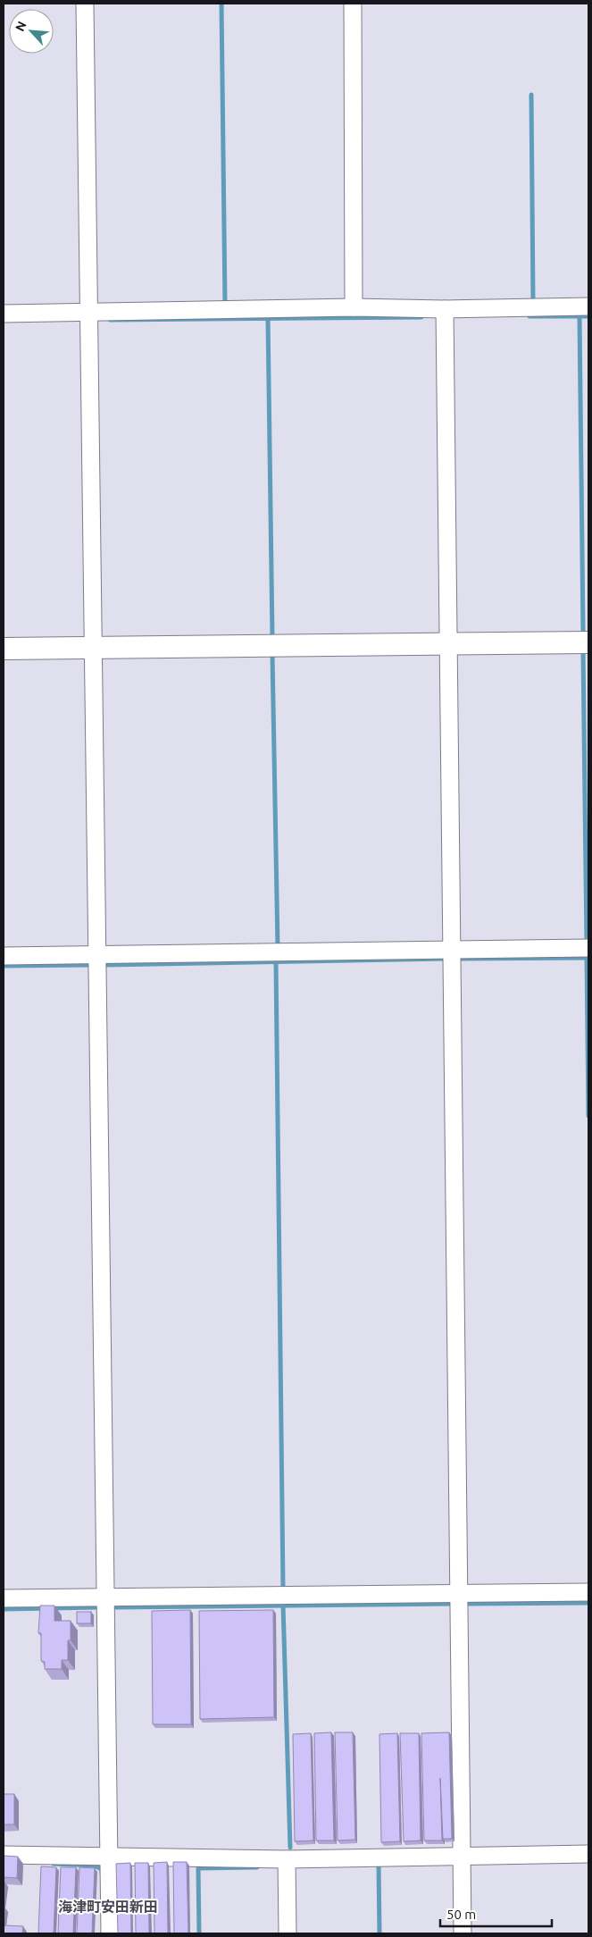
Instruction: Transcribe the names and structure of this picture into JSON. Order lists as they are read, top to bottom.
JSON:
{
  "districts": ["海津町安田新田"],
  "scale_bar": "50 m",
  "north": "top left"
}
